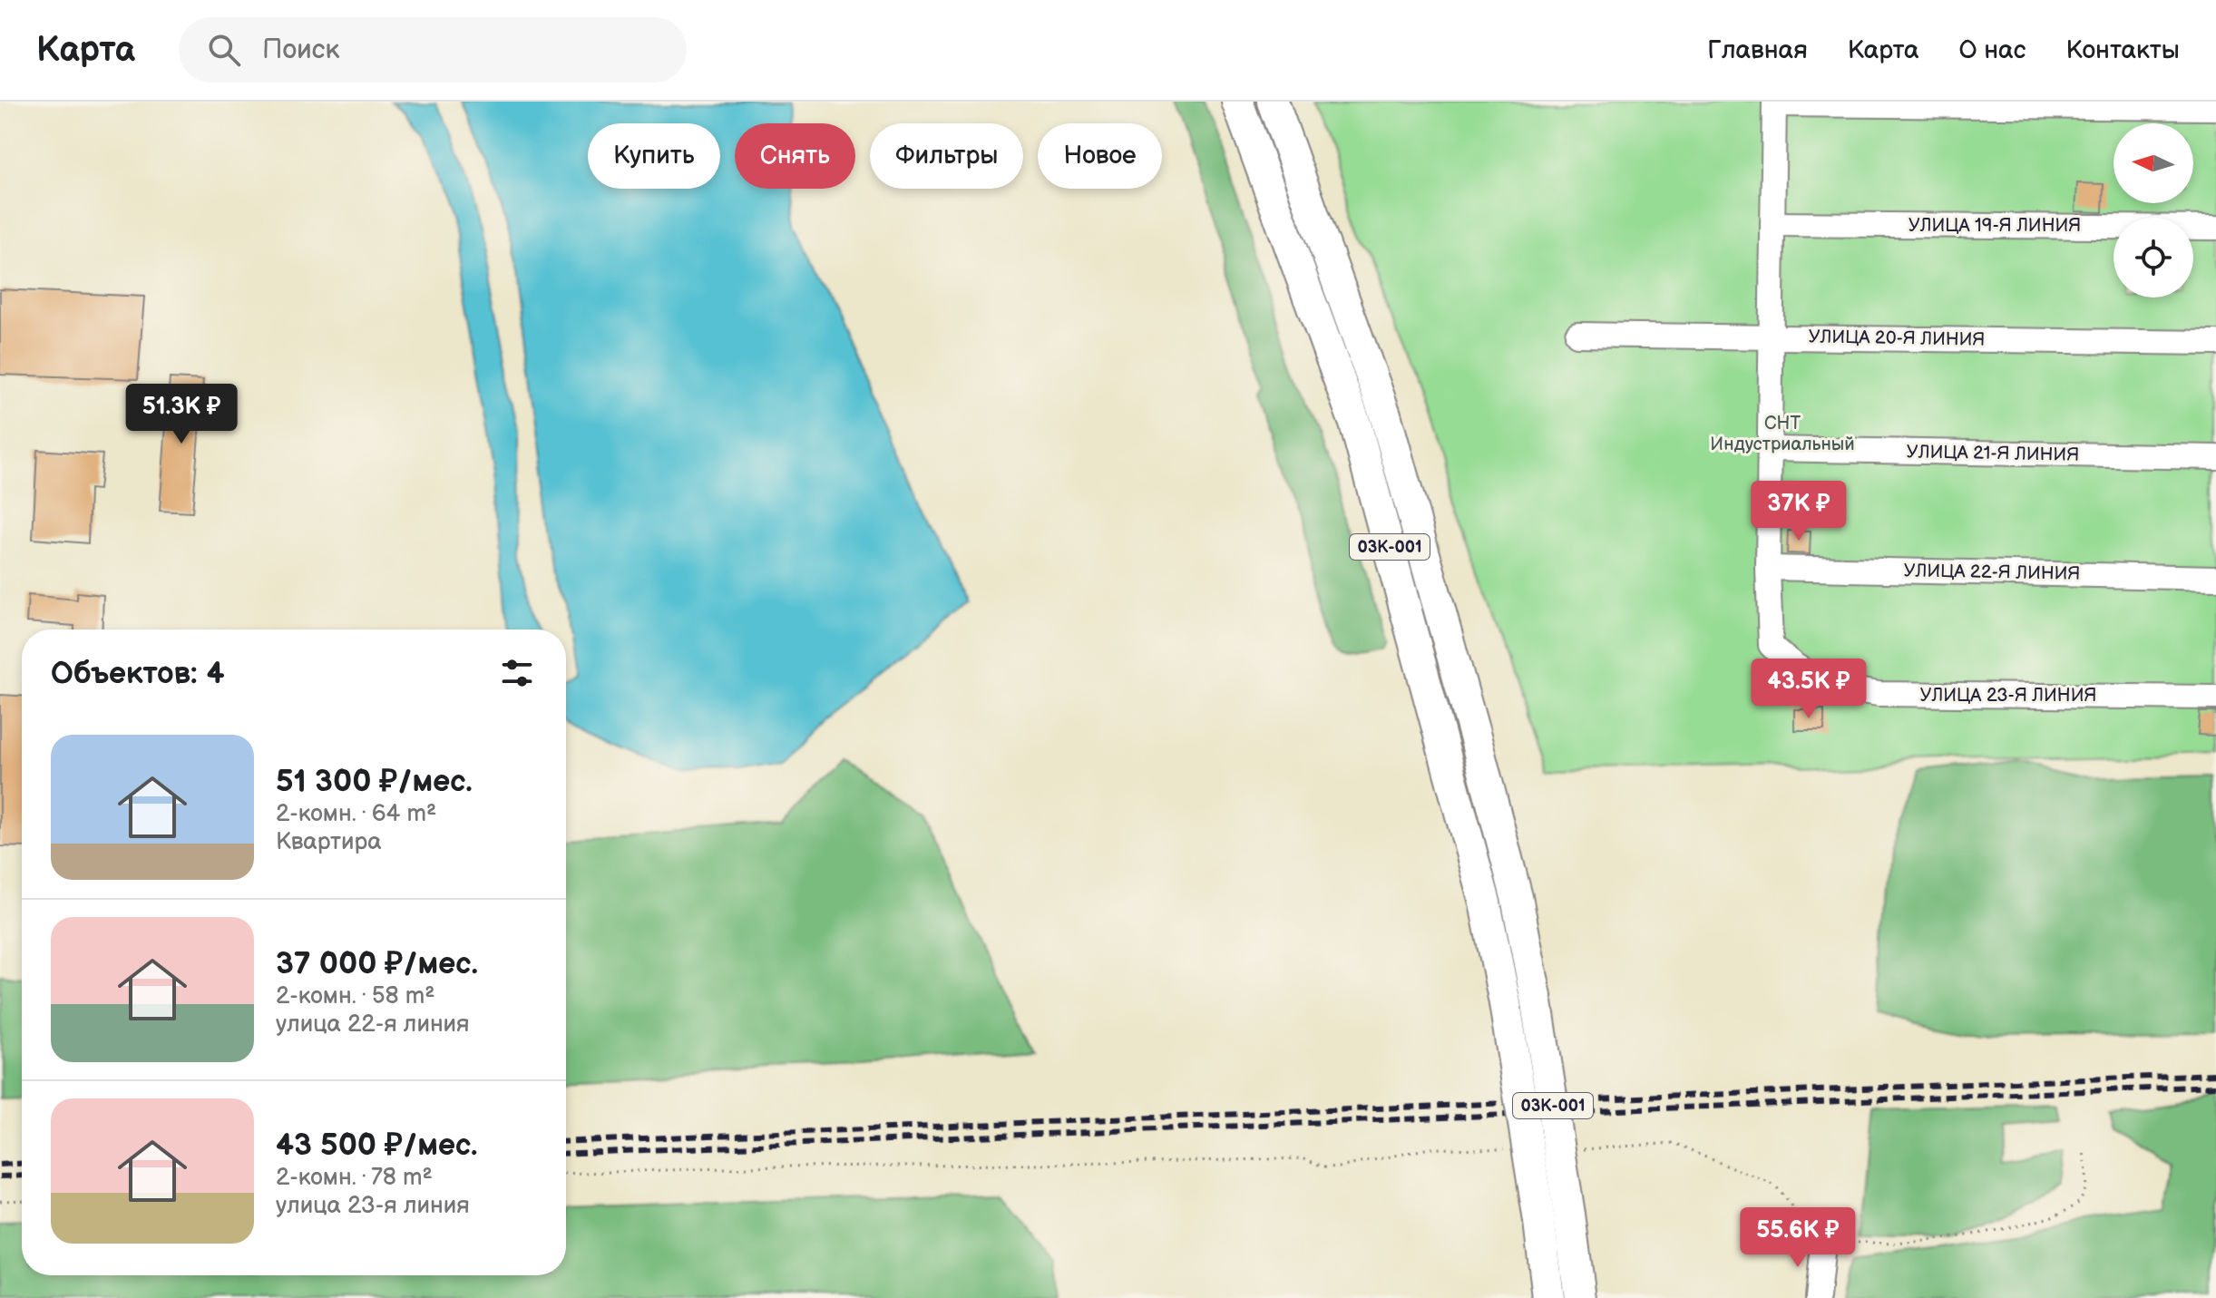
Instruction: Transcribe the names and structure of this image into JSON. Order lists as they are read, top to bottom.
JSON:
{
  "streets": {
    "main road": ["03К-001"],
    "street": [
      "УЛИЦА 19-Я ЛИНИЯ",
      "УЛИЦА 20-Я ЛИНИЯ",
      "УЛИЦА 21-Я ЛИНИЯ",
      "УЛИЦА 22-Я ЛИНИЯ",
      "УЛИЦА 23-Я ЛИНИЯ"
    ]
  },
  "crossings": [
    ["УЛИЦА 22-Я ЛИНИЯ", "УЛИЦА 23-Я ЛИНИЯ"]
  ],
  "parks": ["СНТ Индустриальный"],
  "north": "left",
  "page": {
    "header": "Карта",
    "search": "Поиск",
    "nav": [
      "Главная",
      "Карта",
      "О нас",
      "Контакты"
    ],
    "chip": [
      "Купить",
      "Снять",
      "Фильтры",
      "Новое"
    ],
    "price": [
      "51.3K ₽",
      "37K ₽",
      "43.5K ₽",
      "55.6K ₽"
    ],
    "heading": "Объектов: 4",
    "list": [
      {
        "name": "51 300 ₽/мес.",
        "note": "2-комн. · 64 m² · Квартира"
      },
      {
        "name": "37 000 ₽/мес.",
        "note": "2-комн. · 58 m² · улица 22-я линия"
      },
      {
        "name": "43 500 ₽/мес.",
        "note": "2-комн. · 78 m² · улица 23-я линия"
      }
    ]
  }
}
